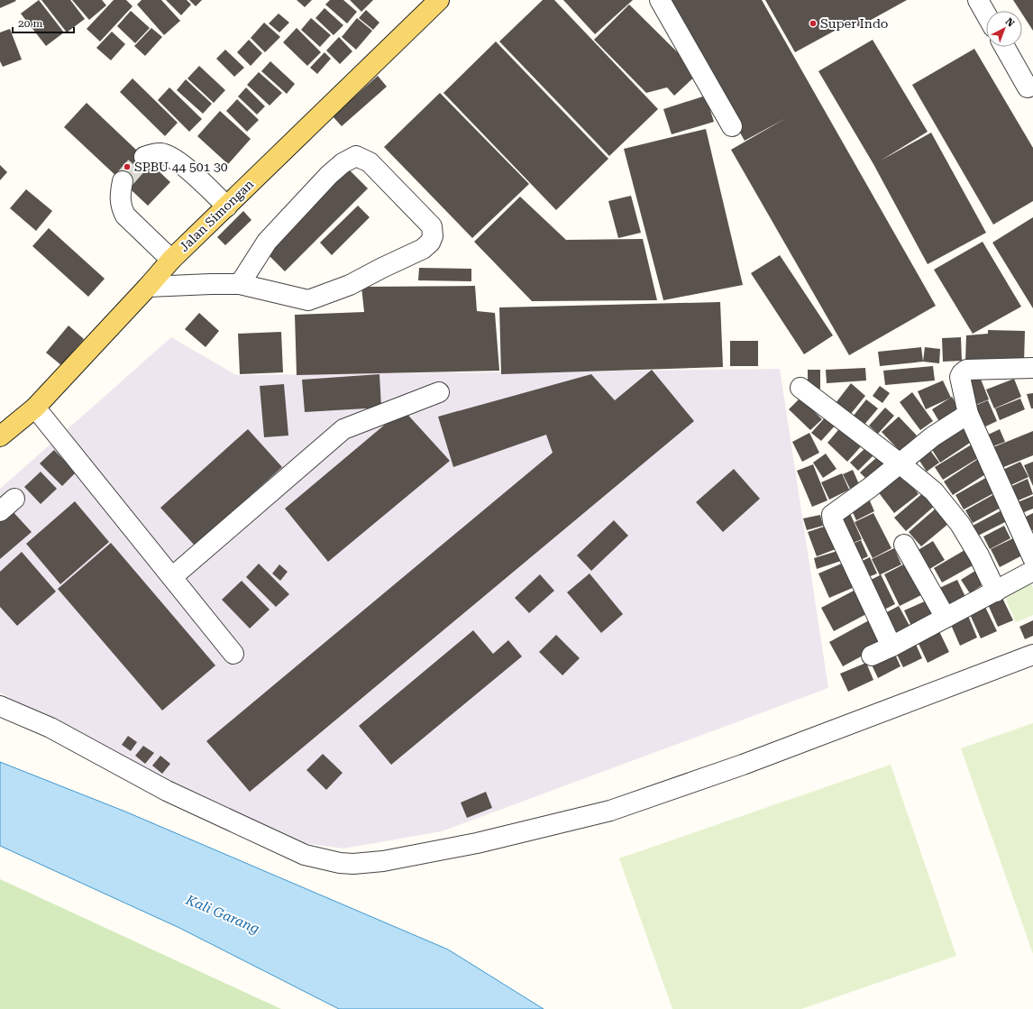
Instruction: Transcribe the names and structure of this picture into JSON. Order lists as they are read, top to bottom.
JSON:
{
  "streets": {
    "main road": ["Jalan Simongan"]
  },
  "water": ["Kali Garang"],
  "places": ["Super Indo", "SPBU 44 501 30"],
  "scale_bar": "20 m",
  "north": "top right"
}
